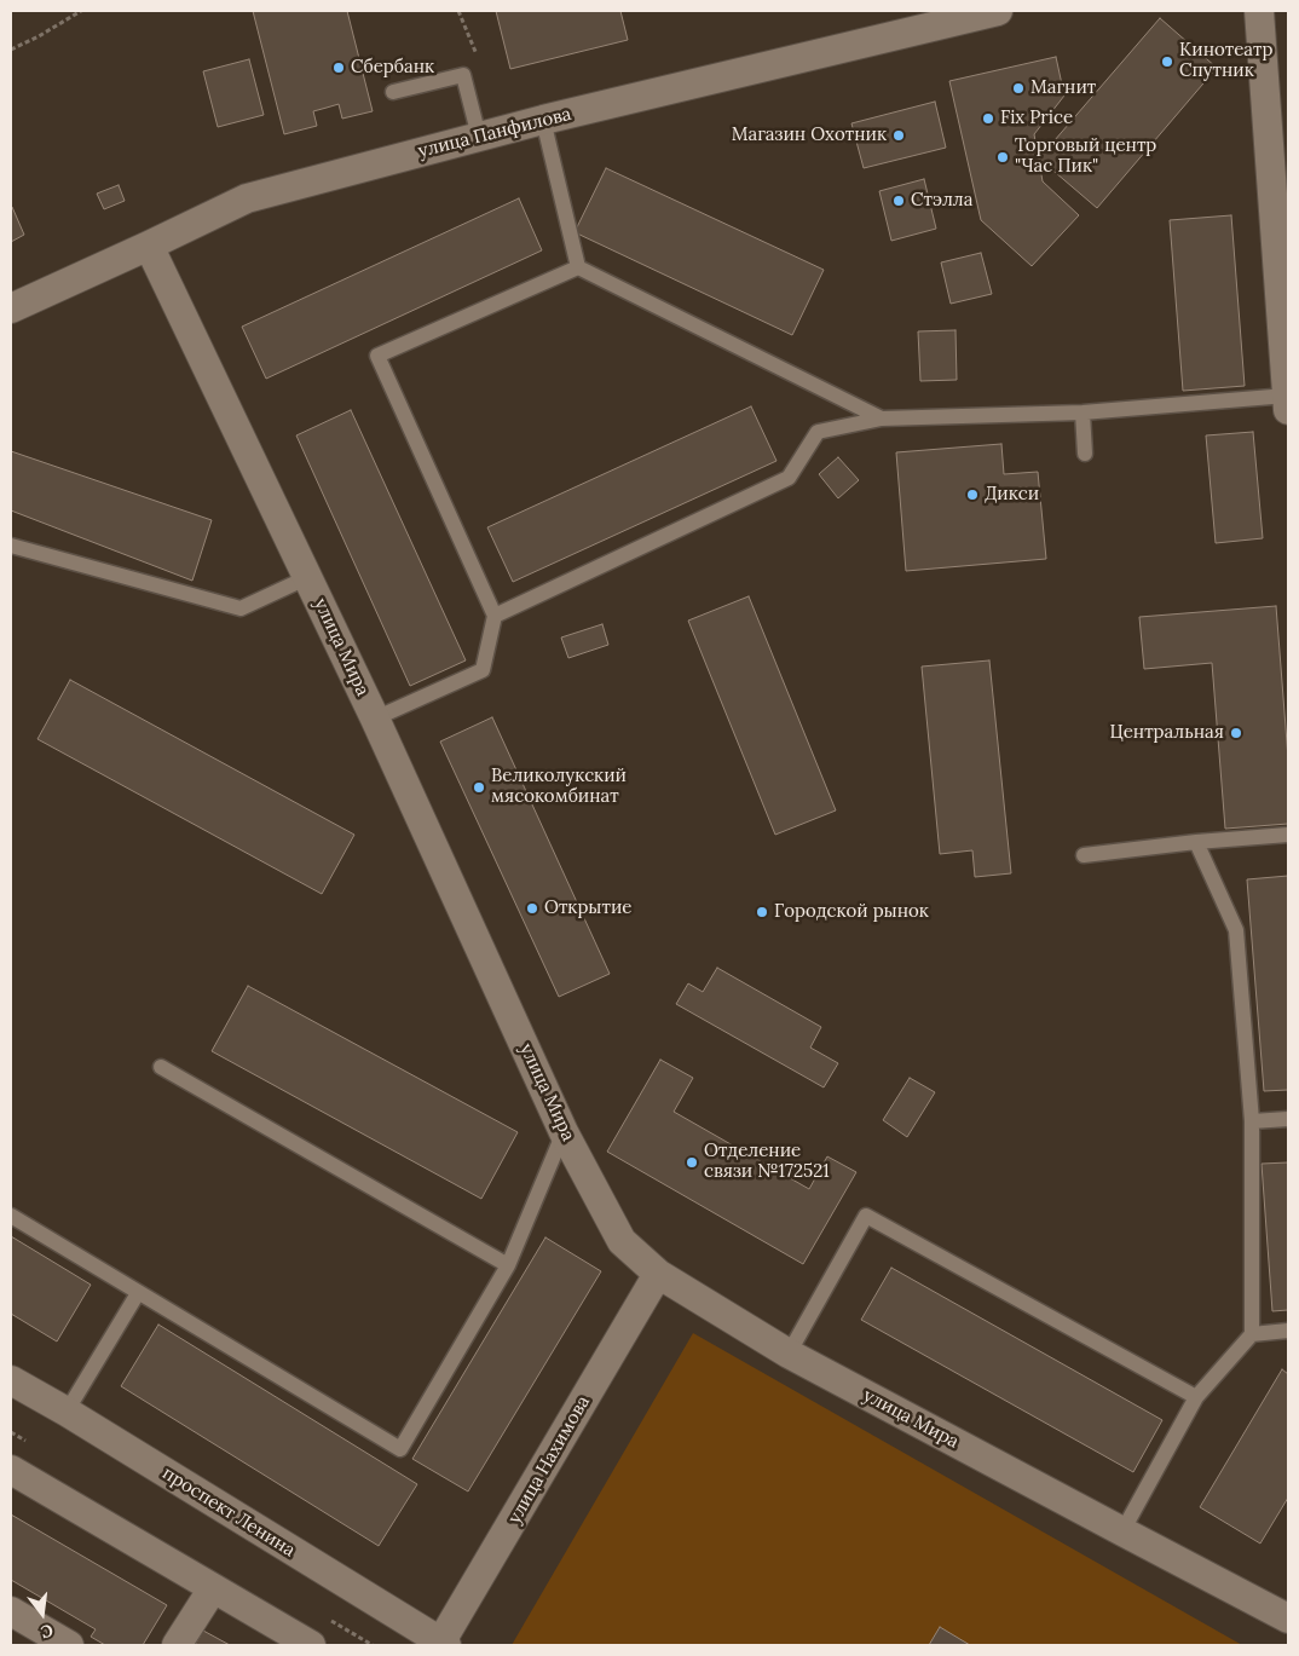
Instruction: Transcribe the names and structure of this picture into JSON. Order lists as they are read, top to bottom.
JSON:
{
  "streets": {
    "street": [
      "улица Панфилова",
      "улица Мира",
      "улица Нахимова",
      "проспект Ленина"
    ]
  },
  "crossings": [
    ["улица Панфилова", "улица Мира"],
    ["улица Мира", "улица Нахимова"],
    ["улица Нахимова", "проспект Ленина"]
  ],
  "places": [
    "Кинотеатр Спутник",
    "Сбербанк",
    "Магнит",
    "Fix Price",
    "Магазин Охотник",
    "Торговый центр \"Час Пик\"",
    "Стэлла",
    "Дикси",
    "Центральная",
    "Великолукский мясокомбинат",
    "Открытие",
    "Городской рынок",
    "Отделение связи №172521"
  ],
  "north": "bottom"
}
